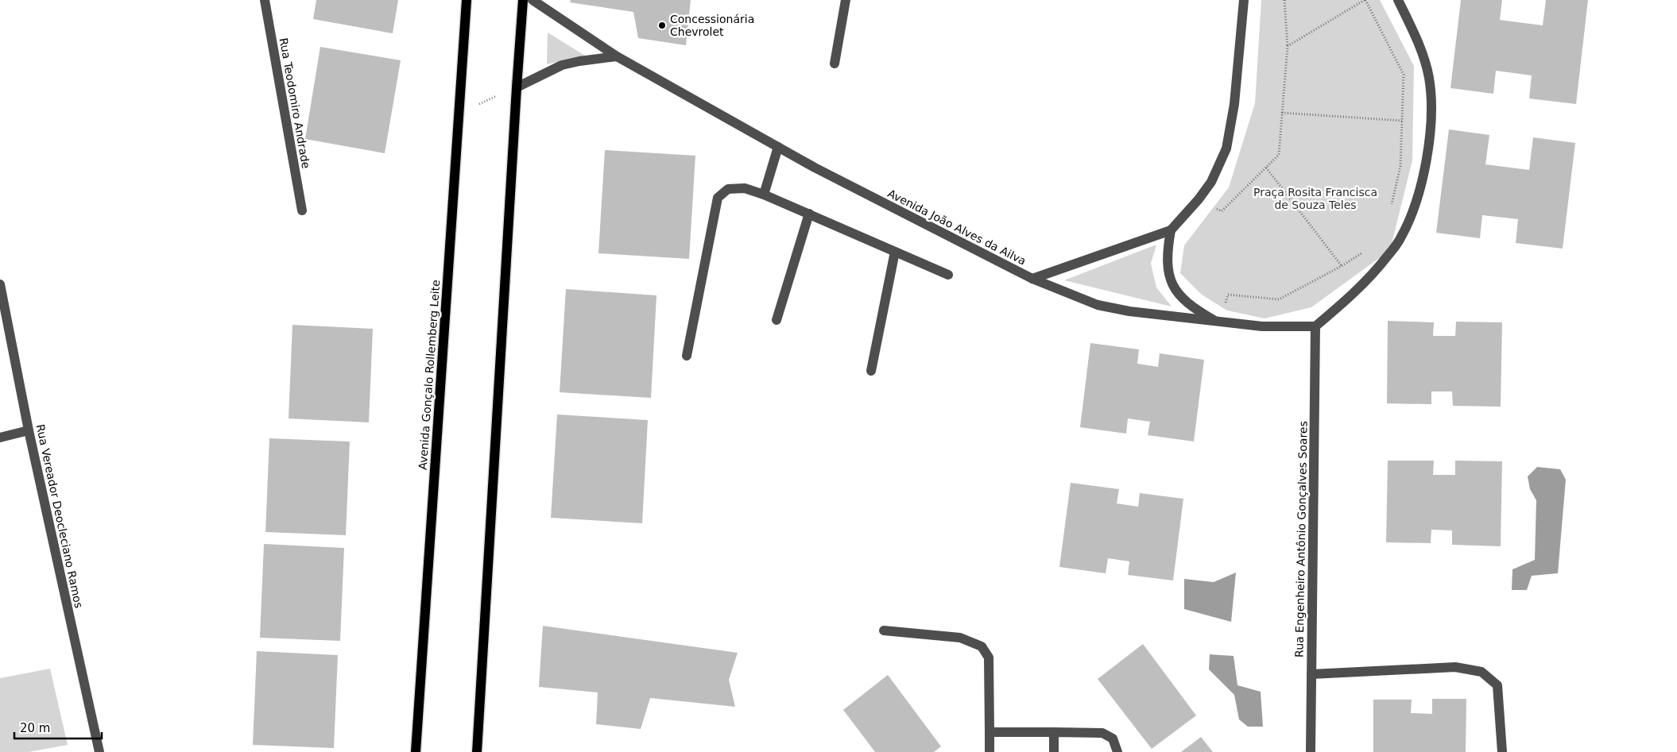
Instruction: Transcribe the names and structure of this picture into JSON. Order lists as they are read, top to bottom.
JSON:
{
  "streets": {
    "main road": ["Avenida Gonçalo Rollemberg Leite"],
    "street": [
      "Rua Teodomiro Andrade",
      "Avenida João Alves da Ailva",
      "Rua Vereador Deocleciano Ramos",
      "Rua Engenheiro Antônio Gonçalves Soares"
    ]
  },
  "crossings": [
    ["Avenida João Alves da Ailva", "Rua Engenheiro Antônio Gonçalves Soares"]
  ],
  "parks": ["Praça Rosita Francisca de Souza Teles"],
  "places": ["Concessionária Chevrolet"],
  "scale_bar": "20 m"
}
